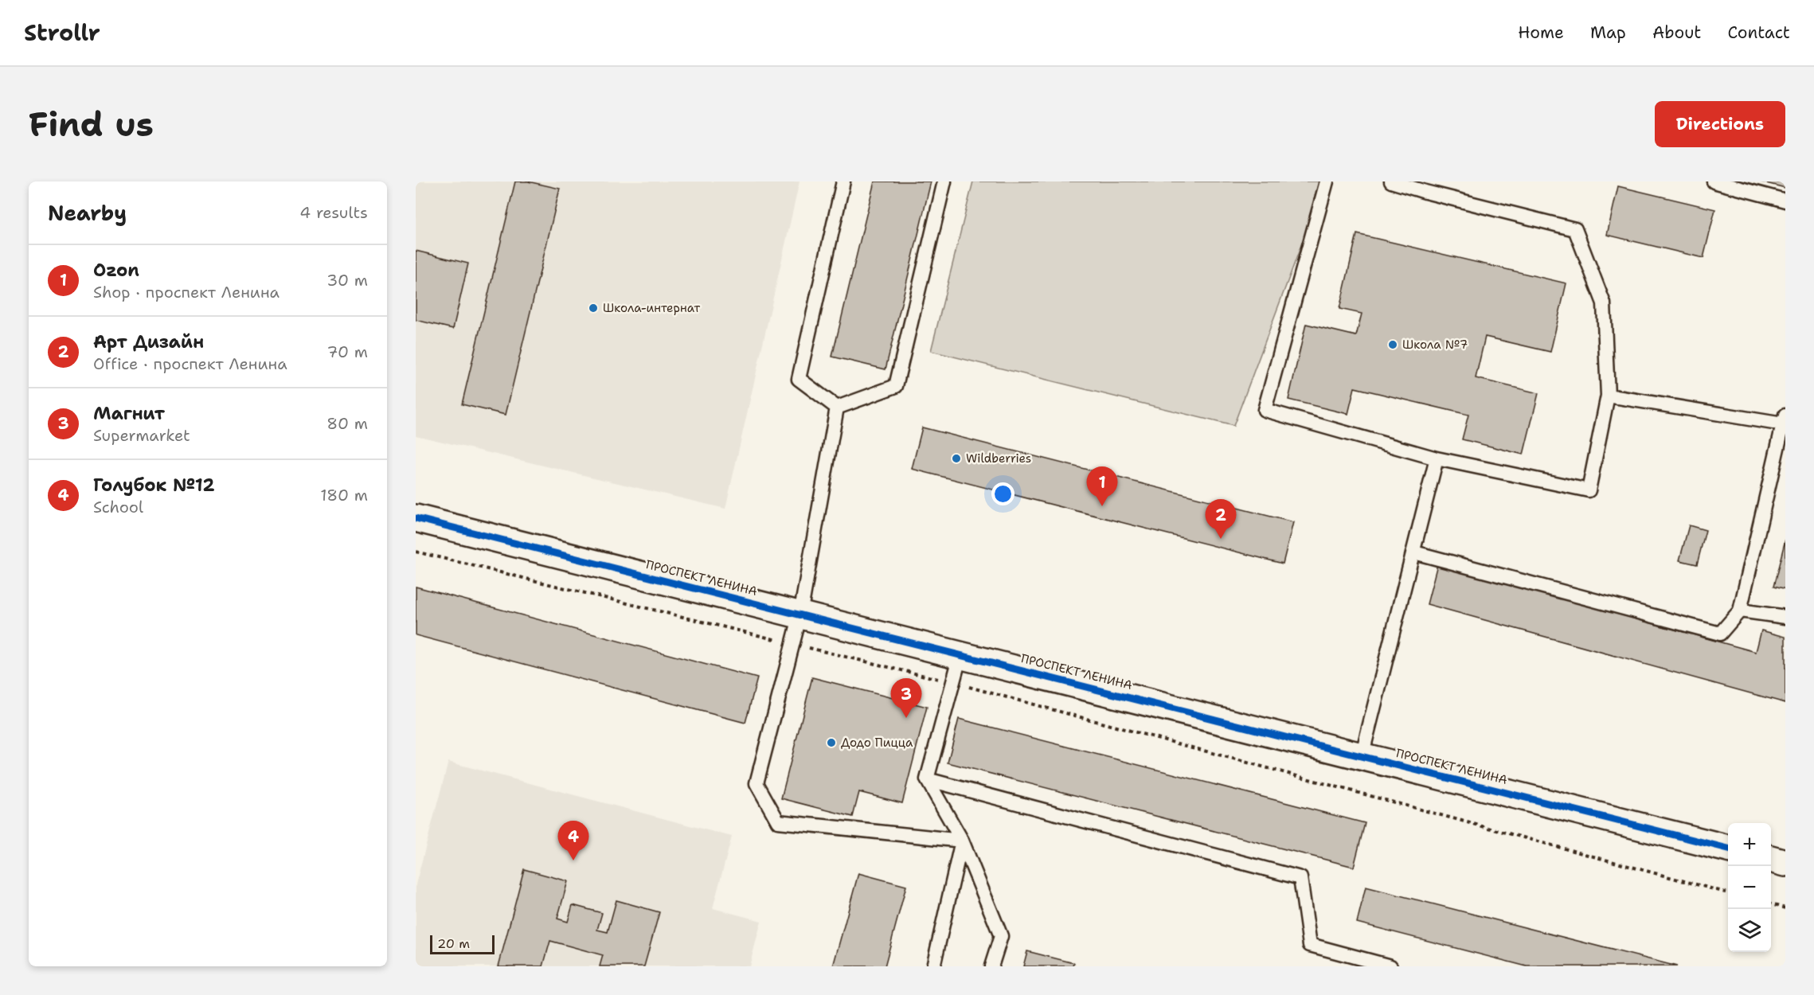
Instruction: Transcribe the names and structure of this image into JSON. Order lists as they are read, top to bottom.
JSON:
{
  "streets": {
    "street": ["ПРОСПЕКТ ЛЕНИНА"]
  },
  "places": [
    "Школа-интернат",
    "Школа №7",
    "Wildberries",
    "Додо Пицца"
  ],
  "scale_bar": "20 m",
  "page": {
    "header": "Strollr",
    "nav": [
      "Home",
      "Map",
      "About",
      "Contact"
    ],
    "buttons": "Directions",
    "title": "Find us",
    "heading": ["Nearby", "4 results"],
    "list": [
      {
        "mark": "1",
        "name": "Ozon",
        "note": "Shop · проспект Ленина",
        "value": "30 m"
      },
      {
        "mark": "2",
        "name": "Арт Дизайн",
        "note": "Office · проспект Ленина",
        "value": "70 m"
      },
      {
        "mark": "3",
        "name": "Магнит",
        "note": "Supermarket",
        "value": "80 m"
      },
      {
        "mark": "4",
        "name": "Голубок №12",
        "note": "School",
        "value": "180 m"
      }
    ],
    "pins": [
      "1",
      "2",
      "3",
      "4"
    ],
    "map_buttons": ["+", "−"],
    "scale": "20 m"
  }
}
